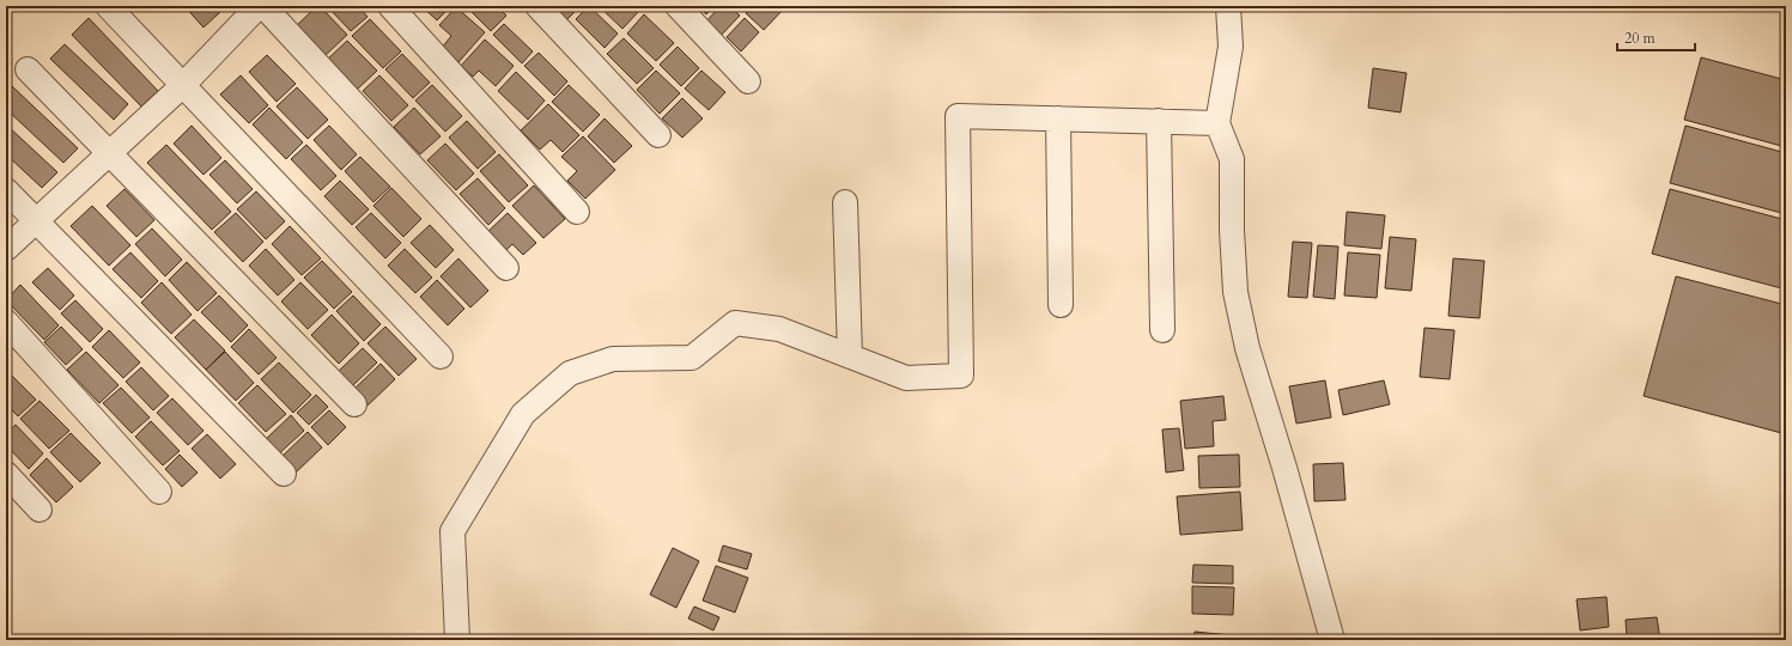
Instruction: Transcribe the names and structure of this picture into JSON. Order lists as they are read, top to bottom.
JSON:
{
  "scale_bar": "20 m"
}
